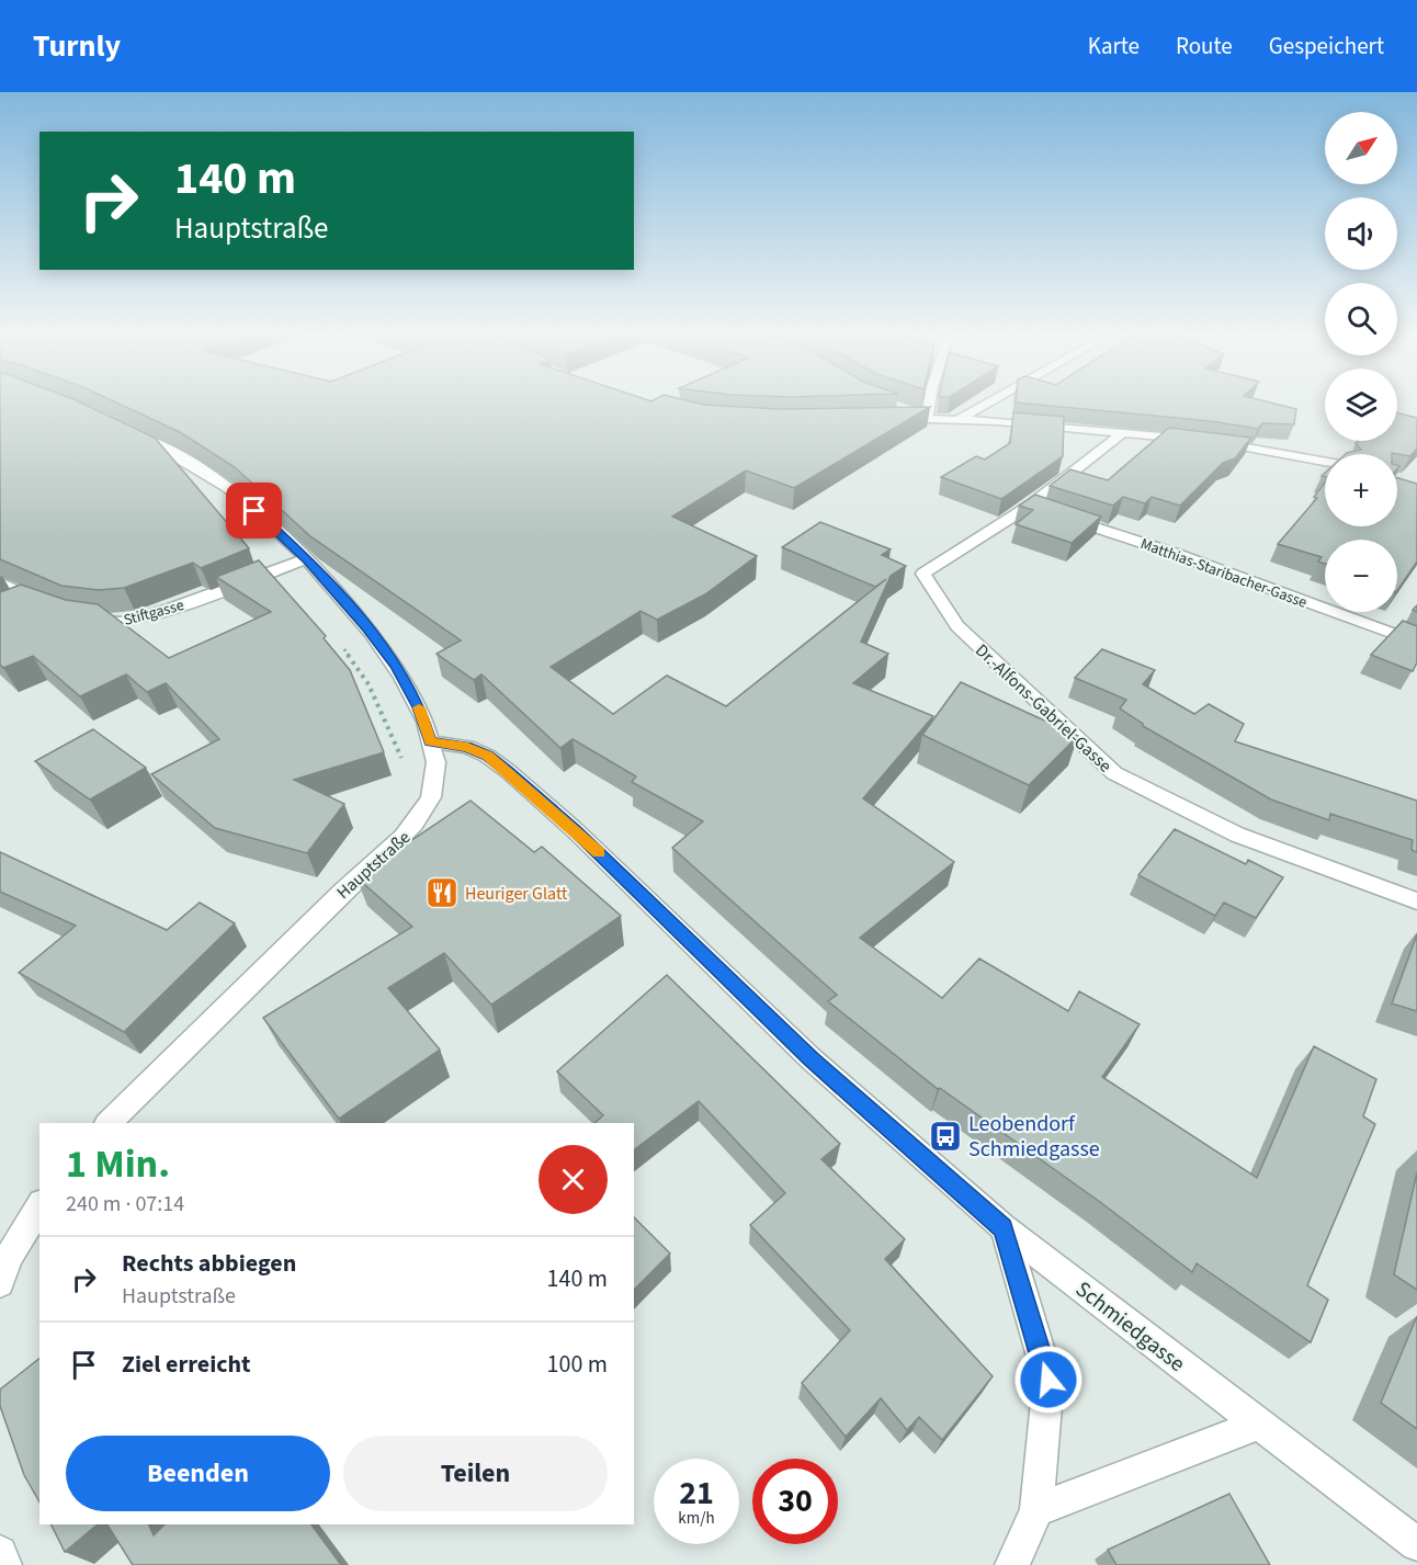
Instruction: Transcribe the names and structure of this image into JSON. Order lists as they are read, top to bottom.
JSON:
{
  "streets": {
    "street": [
      "Matthias-Staribacher-Gasse",
      "Stiftgasse",
      "Dr.-Alfons-Gabriel-Gasse",
      "Hauptstraße",
      "Schmiedgasse"
    ]
  },
  "crossings": [
    ["Matthias-Staribacher-Gasse", "Dr.-Alfons-Gabriel-Gasse"],
    ["Stiftgasse", "Hauptstraße"],
    ["Hauptstraße", "Schmiedgasse"]
  ],
  "places": {
    "restaurant": ["Heuriger Glatt"],
    "bus stop": ["Leobendorf Schmiedgasse"]
  },
  "north": "top right",
  "page": {
    "header": "Turnly",
    "nav": ["Karte", "Route", "Gespeichert"],
    "map_buttons": ["+", "−"],
    "turn": ["140 m", "Hauptstraße"],
    "heading": ["1 Min.", "240 m · 07:14"],
    "list": [
      {
        "name": "Rechts abbiegen",
        "note": "Hauptstraße",
        "value": "140 m"
      },
      {
        "name": "Ziel erreicht",
        "value": "100 m"
      }
    ],
    "buttons": ["Beenden", "Teilen"],
    "speed": "21 km/h",
    "limit": "30"
  }
}
